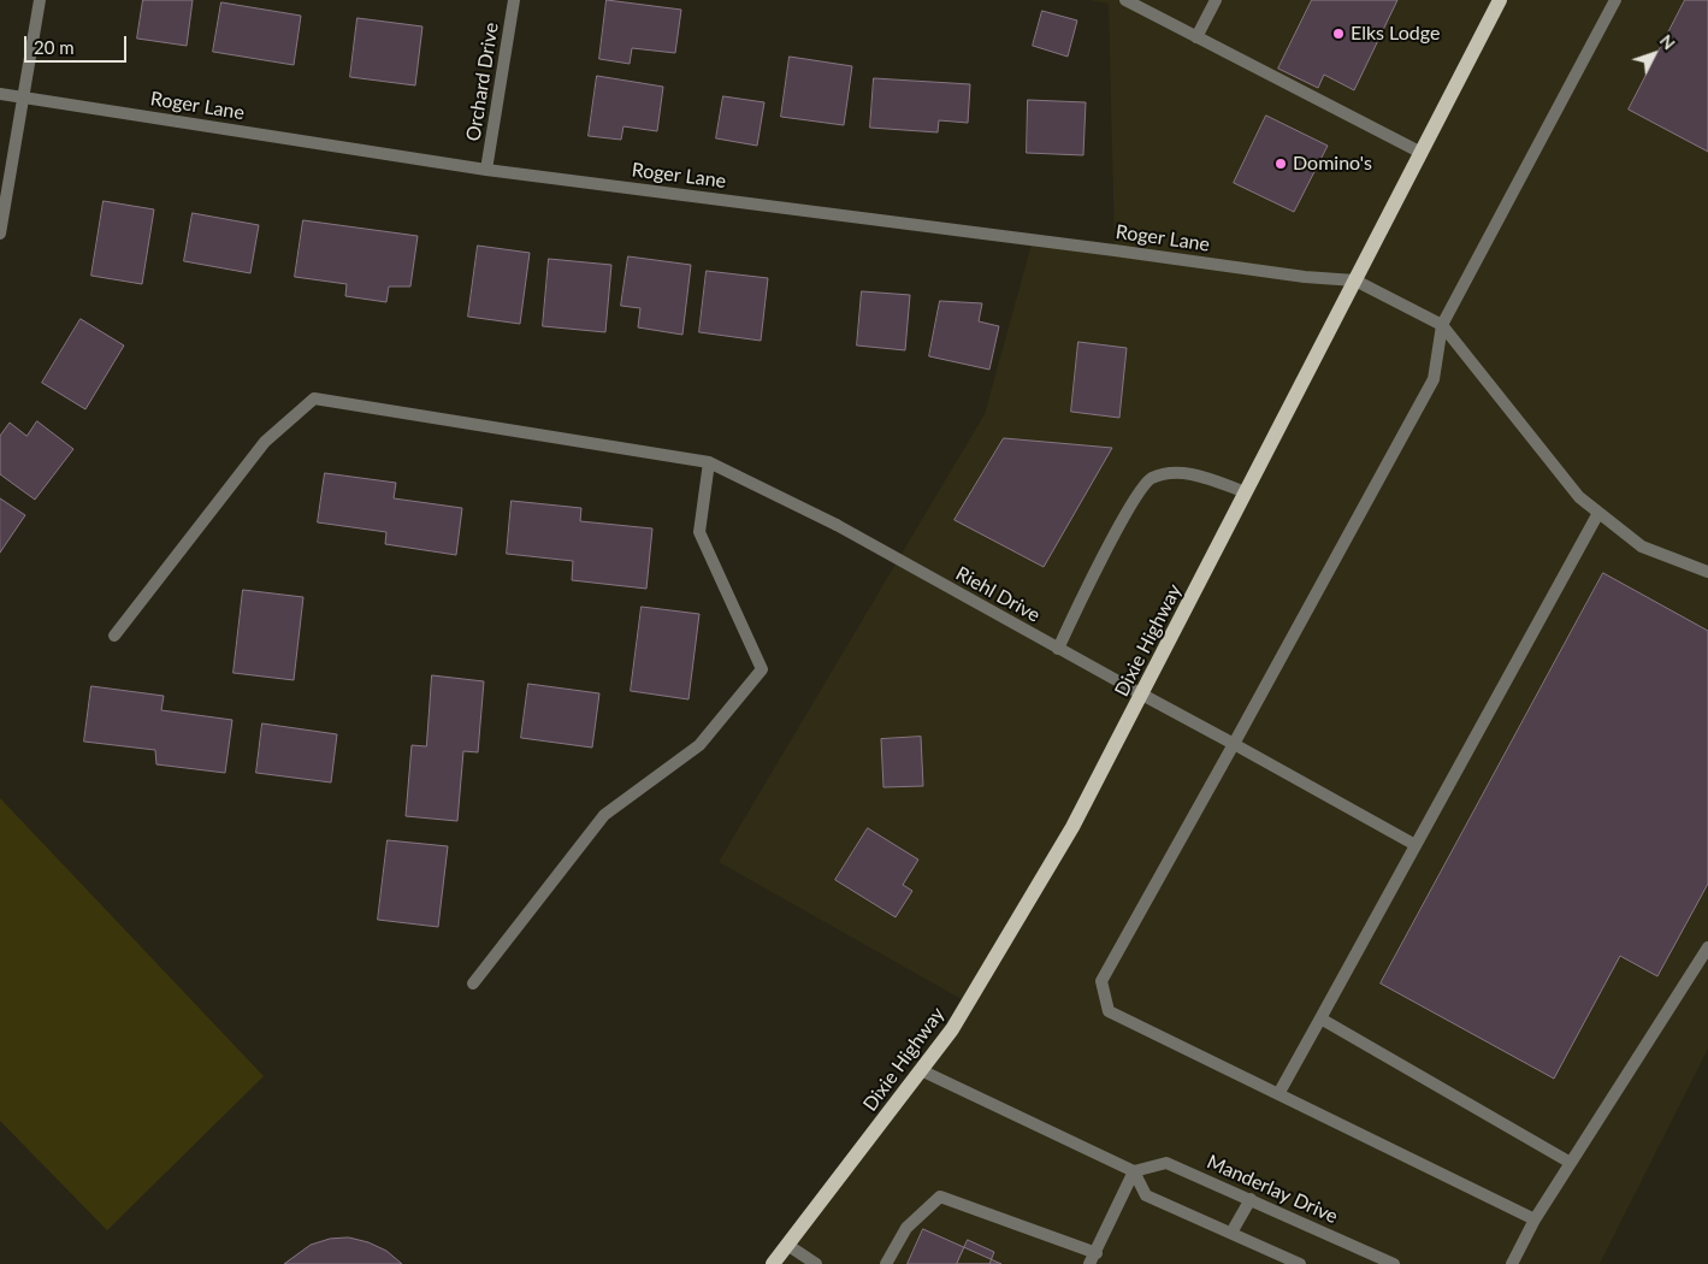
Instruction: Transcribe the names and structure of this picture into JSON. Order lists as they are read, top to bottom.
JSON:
{
  "streets": {
    "main road": ["Dixie Highway"],
    "street": [
      "Orchard Drive",
      "Roger Lane",
      "Riehl Drive",
      "Manderlay Drive"
    ]
  },
  "crossings": [
    ["Orchard Drive", "Roger Lane"],
    ["Roger Lane", "Dixie Highway"],
    ["Riehl Drive", "Dixie Highway"]
  ],
  "places": ["Elks Lodge", "Domino's"],
  "scale_bar": "20 m",
  "north": "top right"
}
